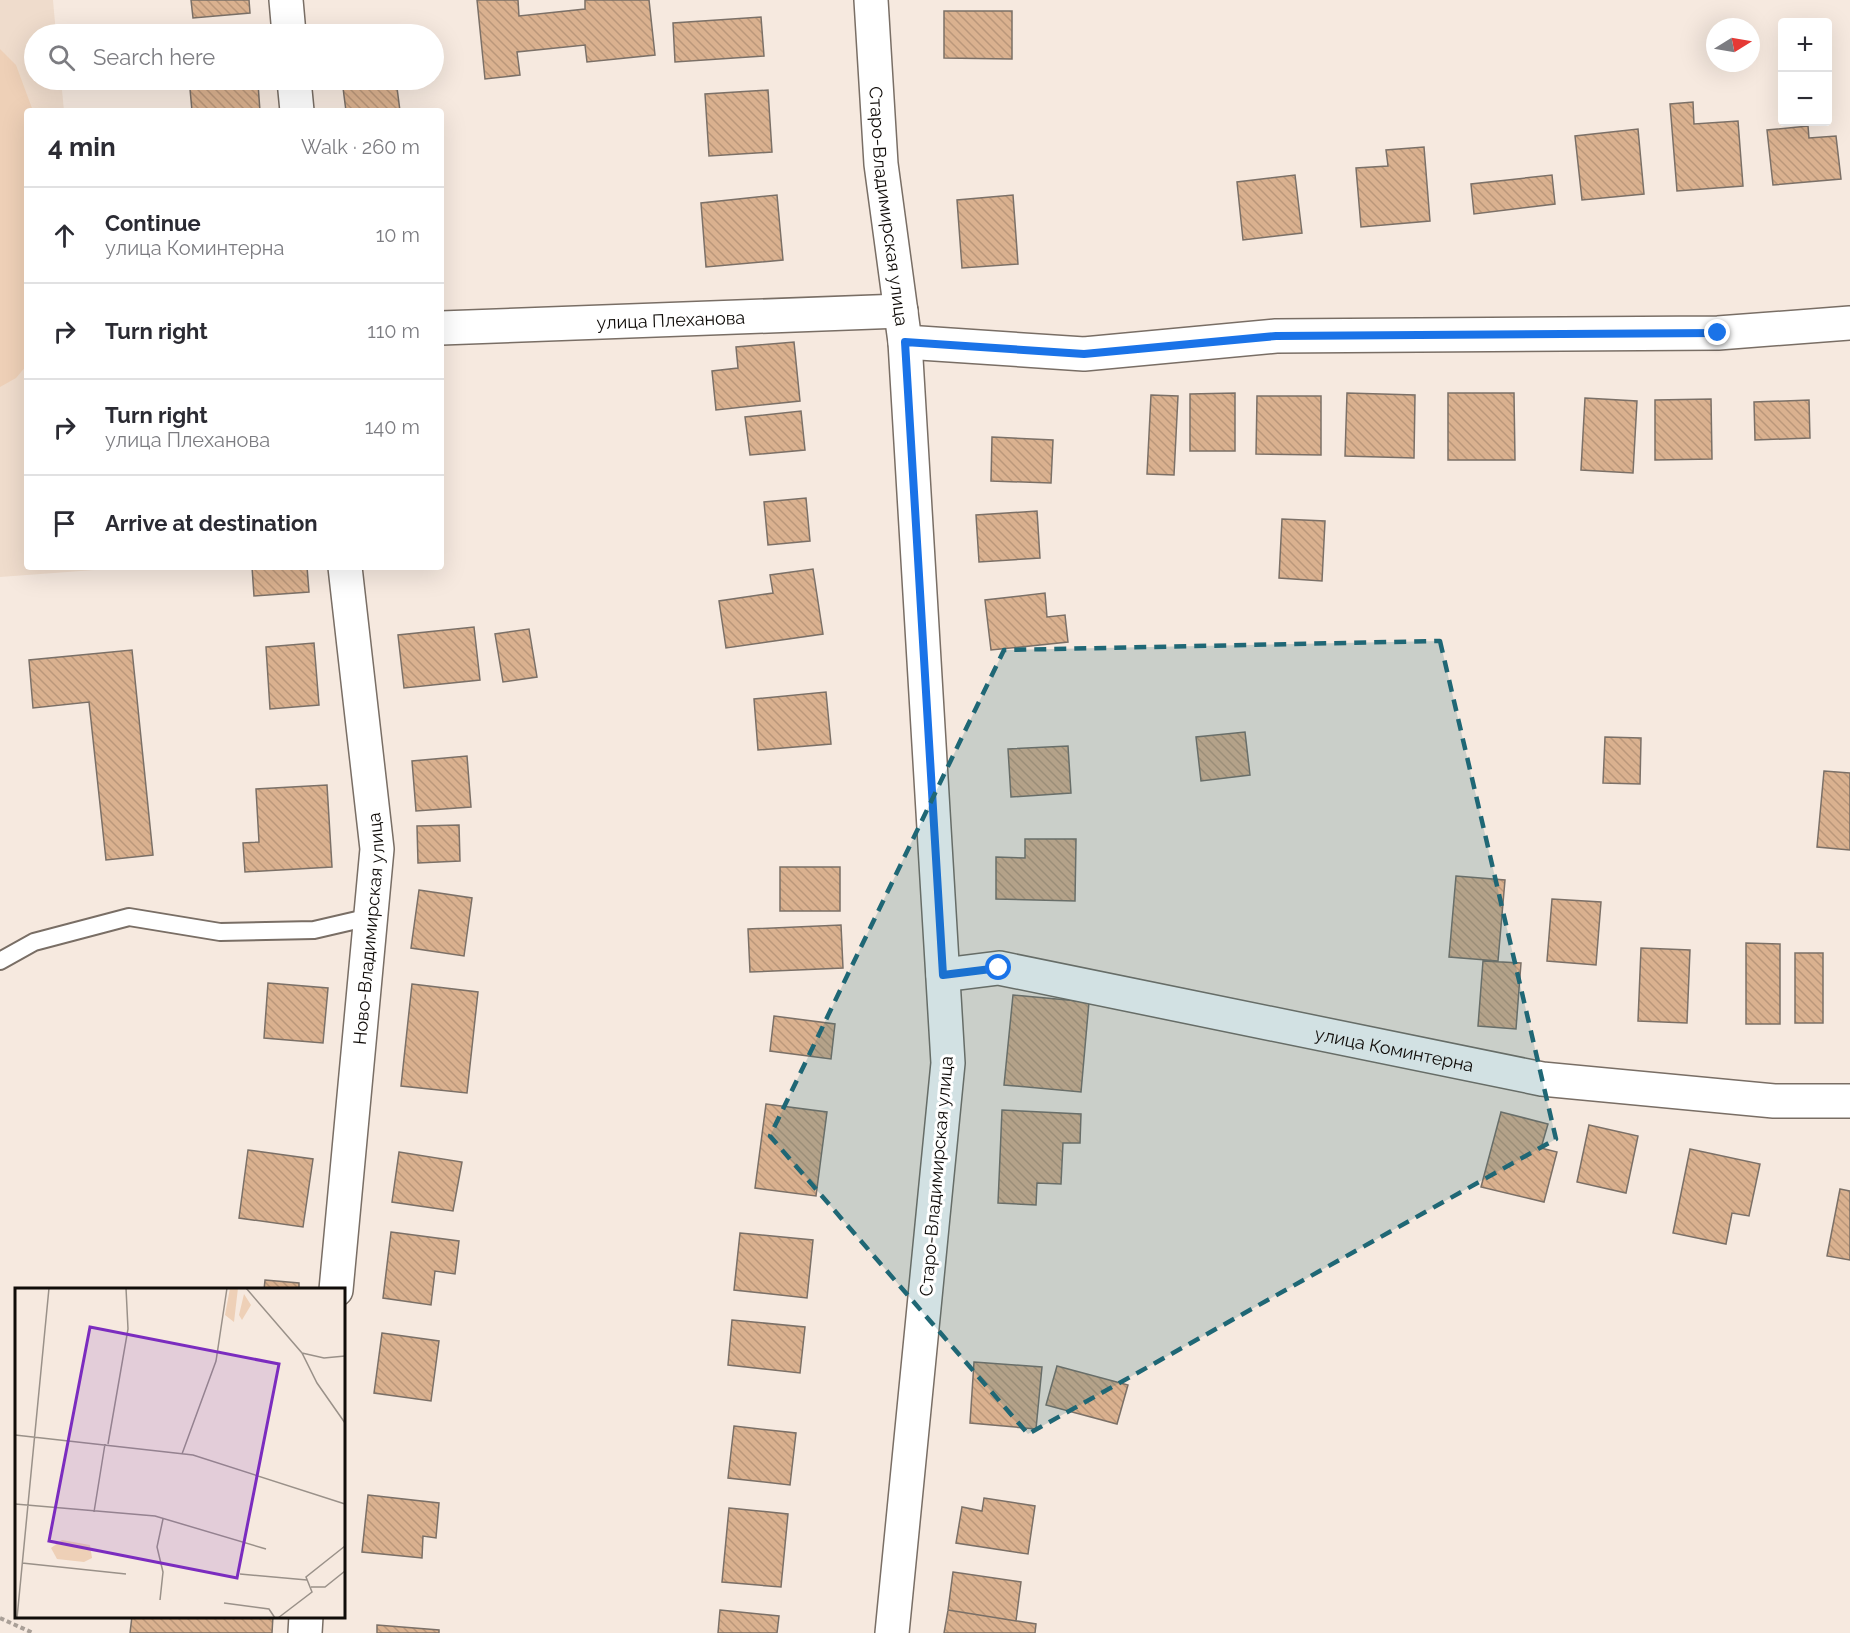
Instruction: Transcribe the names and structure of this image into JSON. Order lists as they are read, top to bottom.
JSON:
{
  "streets": {
    "street": [
      "Старо-Владимирская улица",
      "улица Плеханова",
      "Ново-Владимирская улица",
      "улица Коминтерна"
    ]
  },
  "crossings": [
    ["Старо-Владимирская улица", "улица Плеханова"],
    ["Старо-Владимирская улица", "улица Коминтерна"]
  ],
  "north": "right",
  "page": {
    "map_buttons": ["+", "−"],
    "search": "Search here",
    "heading": ["4 min", "Walk · 260 m"],
    "list": [
      ["Continue", "улица Коминтерна", "10 m"],
      ["Turn right", "110 m"],
      ["Turn right", "улица Плеханова", "140 m"],
      "Arrive at destination"
    ]
  }
}
